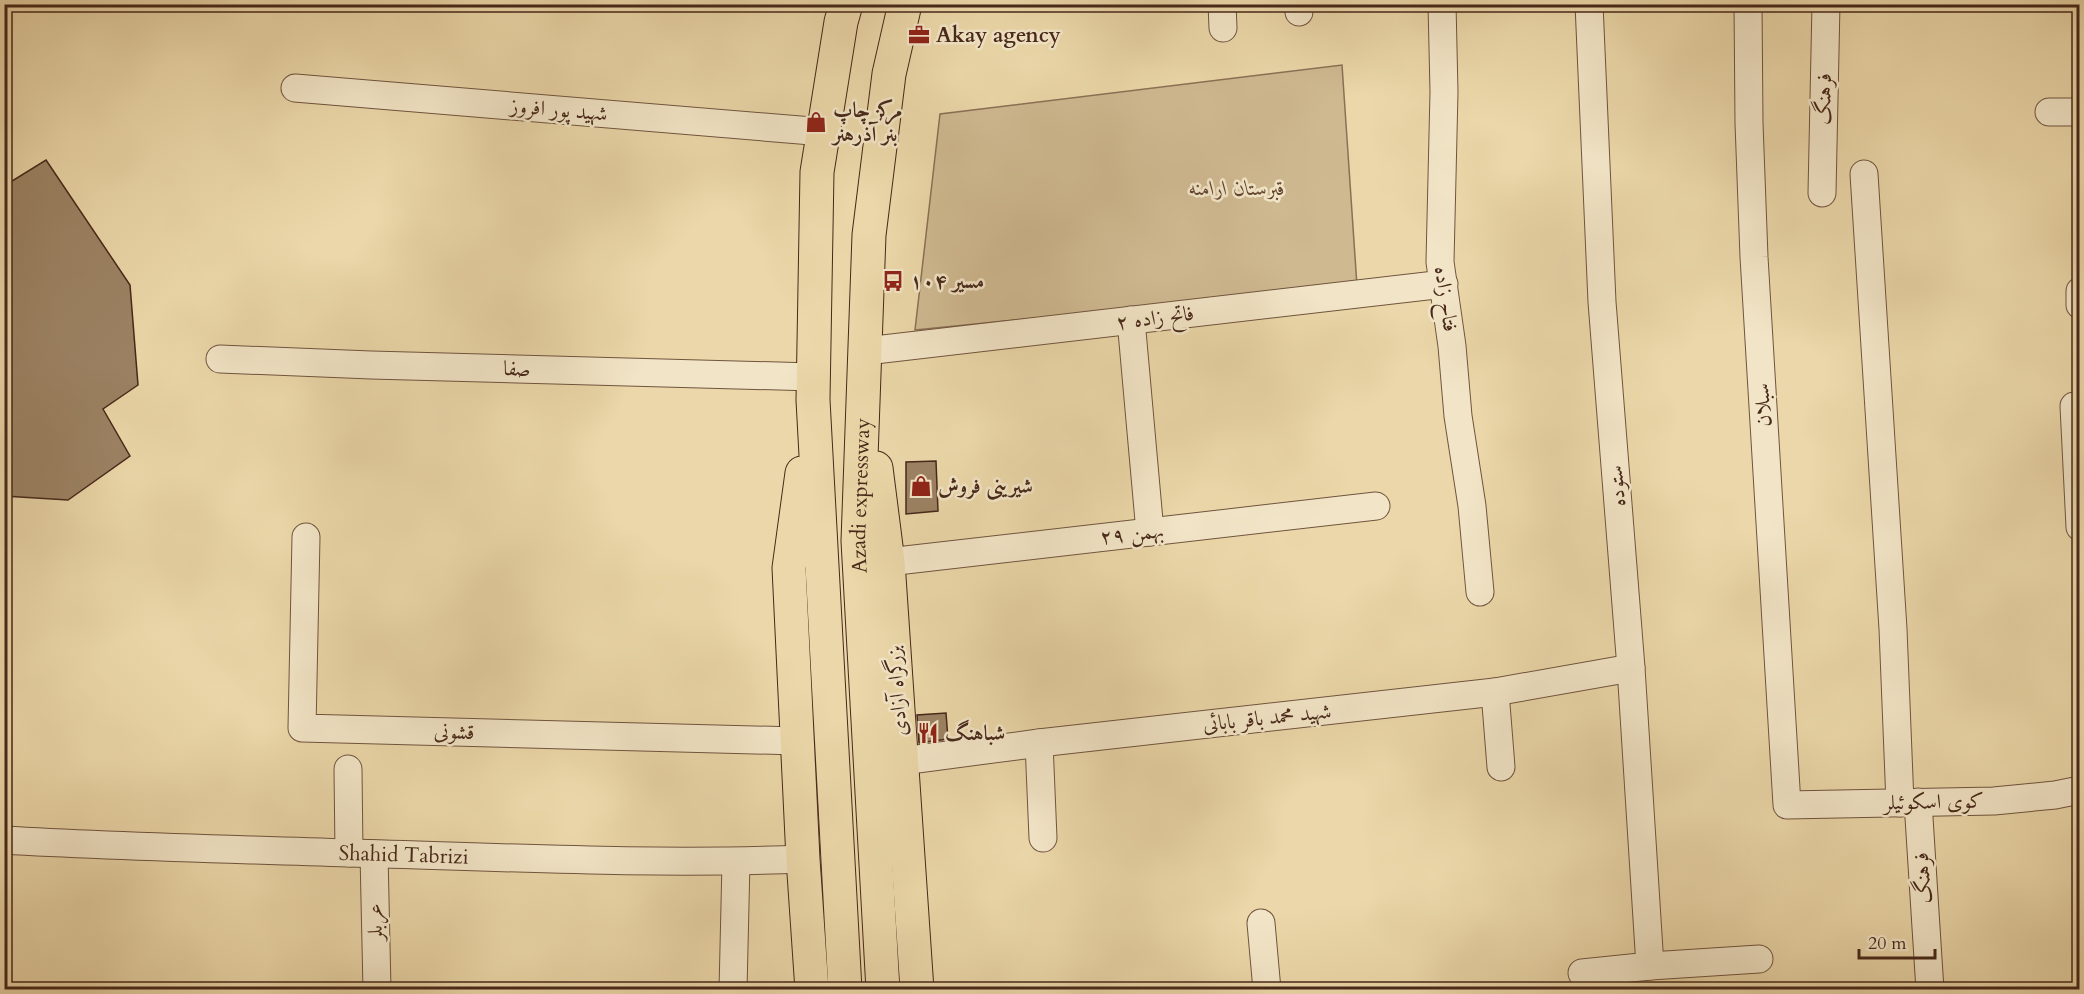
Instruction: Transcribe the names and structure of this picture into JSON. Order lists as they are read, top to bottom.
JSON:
{
  "streets": {
    "highway": ["Azadi expressway", "بزرگراه آزادی"],
    "street": [
      "فرهنگ",
      "شهید پور افروز",
      "فتاح زاده",
      "فاتح زاده ۲",
      "صفا",
      "سبلان",
      "ستوده",
      "۲۹ بهمن",
      "شهید محمد باقر بابائی",
      "قشونی",
      "کوی اسکوئیلر",
      "Shahid Tabrizi",
      "عربلر"
    ]
  },
  "crossings": [
    ["فرهنگ", "کوی اسکوئیلر"],
    ["شهید پور افروز", "Azadi expressway"],
    ["فتاح زاده", "فاتح زاده ۲"],
    ["فاتح زاده ۲", "Azadi expressway"],
    ["صفا", "Azadi expressway"],
    ["سبلان", "کوی اسکوئیلر"],
    ["ستوده", "شهید محمد باقر بابائی"],
    ["Azadi expressway", "بزرگراه آزادی"],
    ["۲۹ بهمن", "بزرگراه آزادی"],
    ["بزرگراه آزادی", "شهید محمد باقر بابائی"],
    ["Shahid Tabrizi", "عربلر"]
  ],
  "parks": ["قبرستان ارامنه"],
  "places": {
    "office": ["Akay agency"],
    "shop": ["مرکز چاپ بنر آذرهنر", "شیرینی فروش"],
    "bus stop": ["مسیر ۱۰۴"],
    "restaurant": ["شباهنگ"]
  },
  "scale_bar": "20 m"
}
